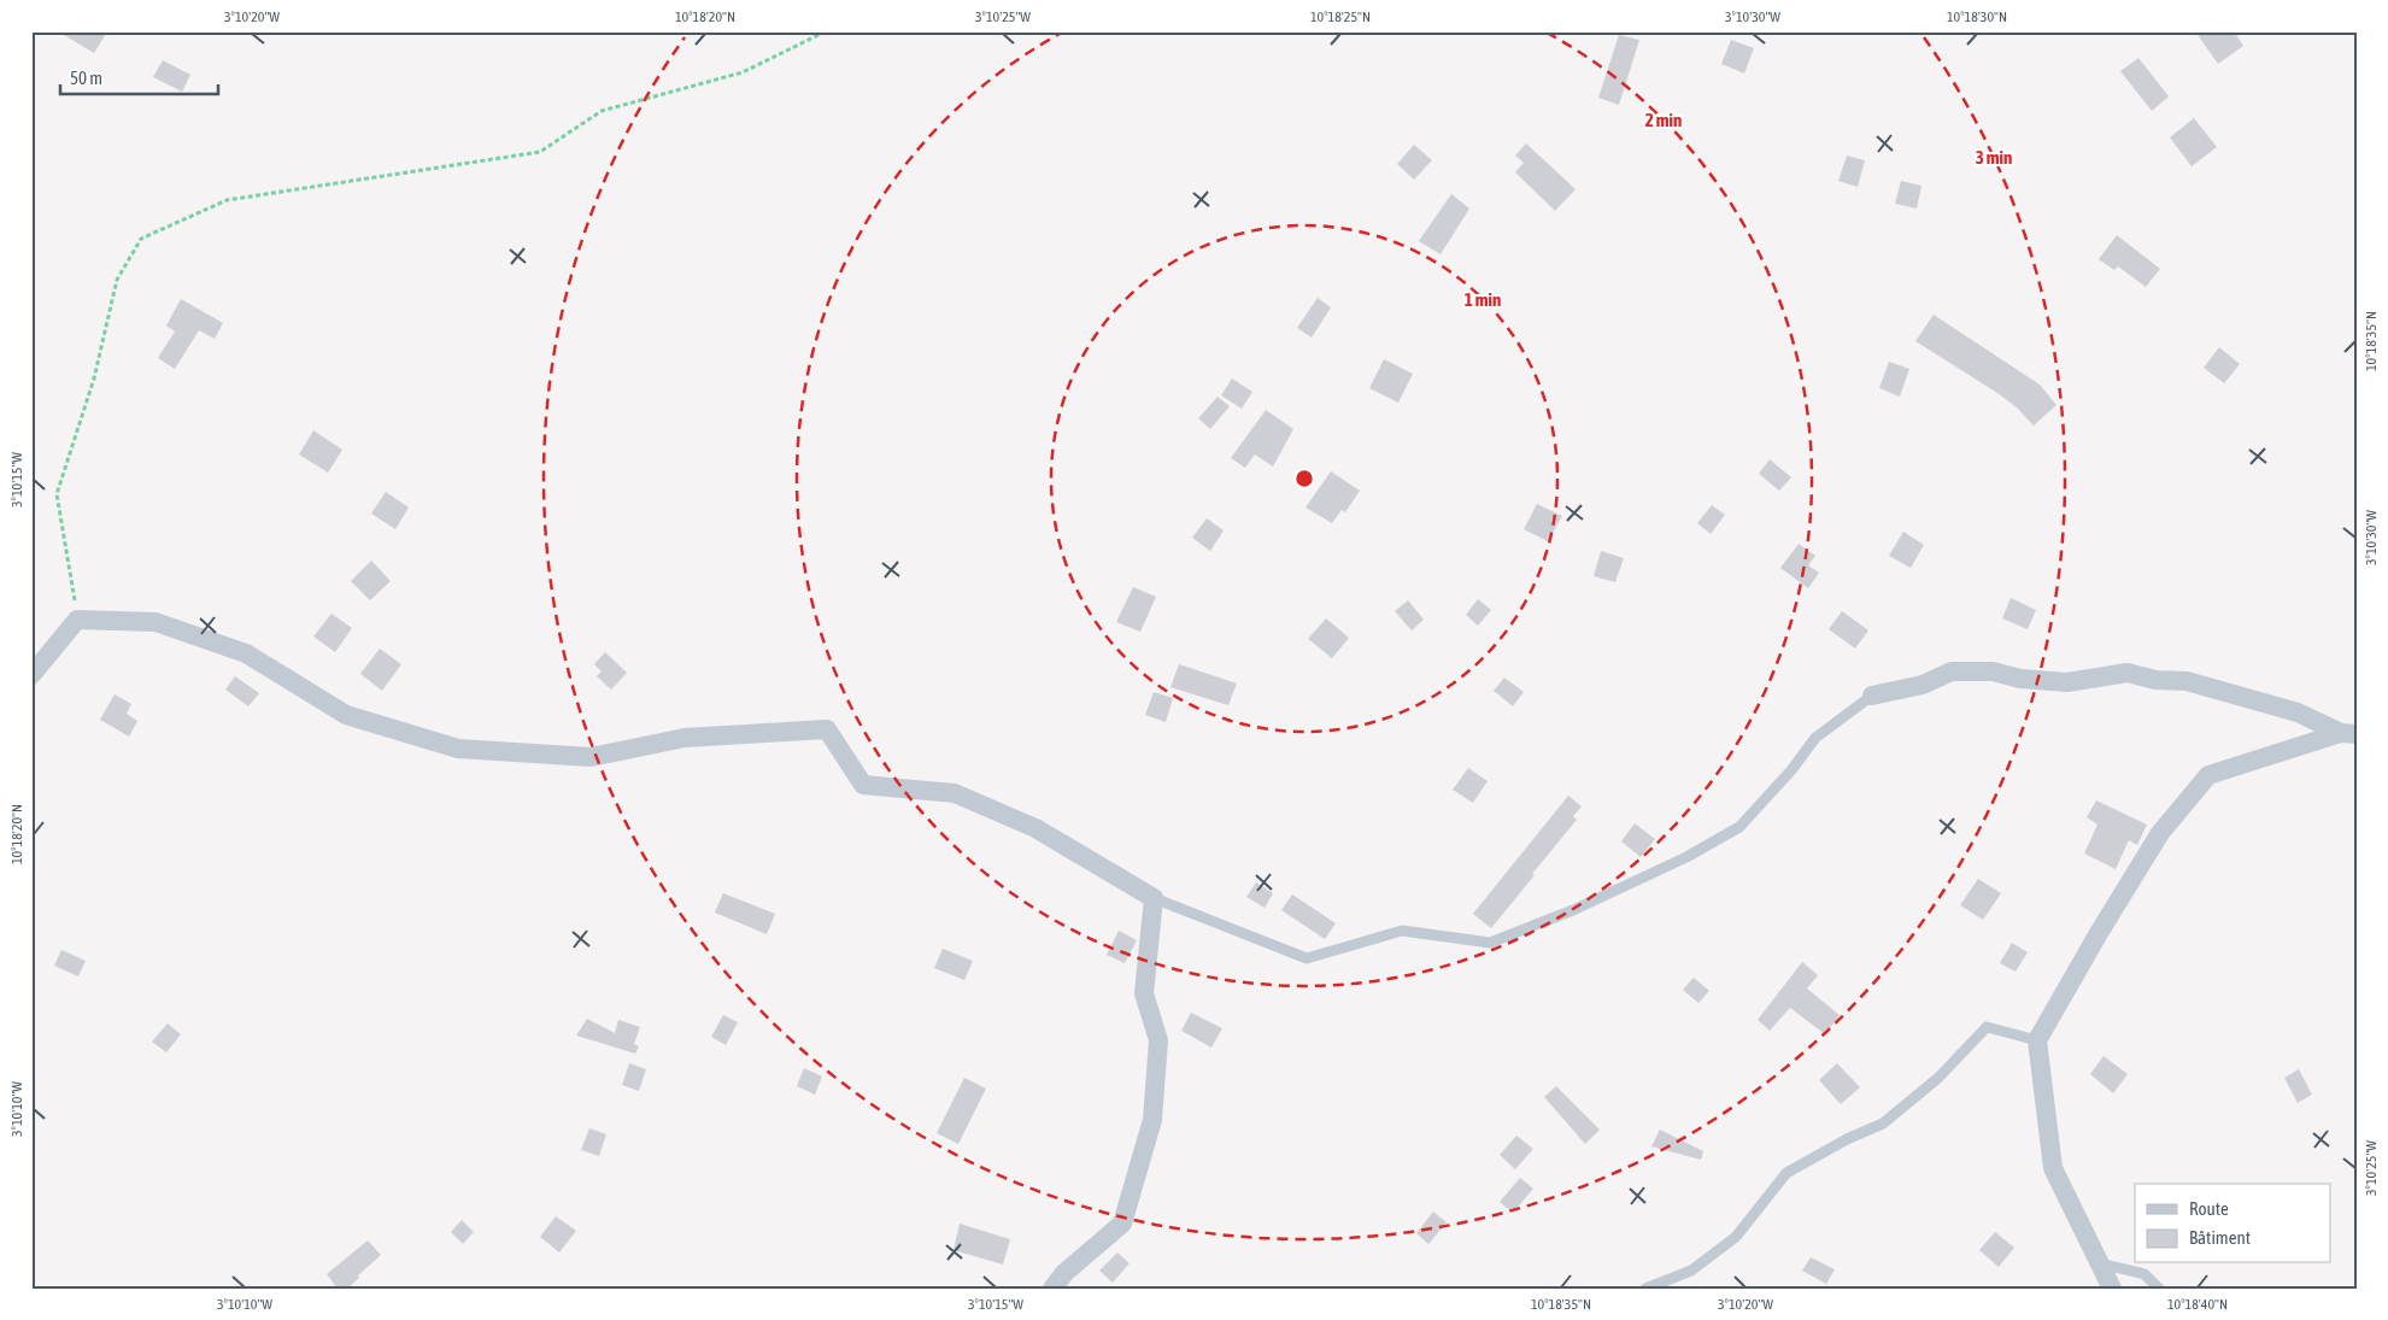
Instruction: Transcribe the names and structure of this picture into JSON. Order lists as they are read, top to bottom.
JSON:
{
  "legend": ["Route", "Bâtiment"],
  "scale_bar": "50 m",
  "coordinates": [
    "3°10'20\"W",
    "10°18'20\"N",
    "3°10'25\"W",
    "10°18'25\"N",
    "3°10'30\"W",
    "10°18'30\"N",
    "10°18'35\"N",
    "3°10'15\"W",
    "3°10'10\"W",
    "10°18'40\"N"
  ],
  "rings": ["2 min", "3 min", "1 min"]
}
